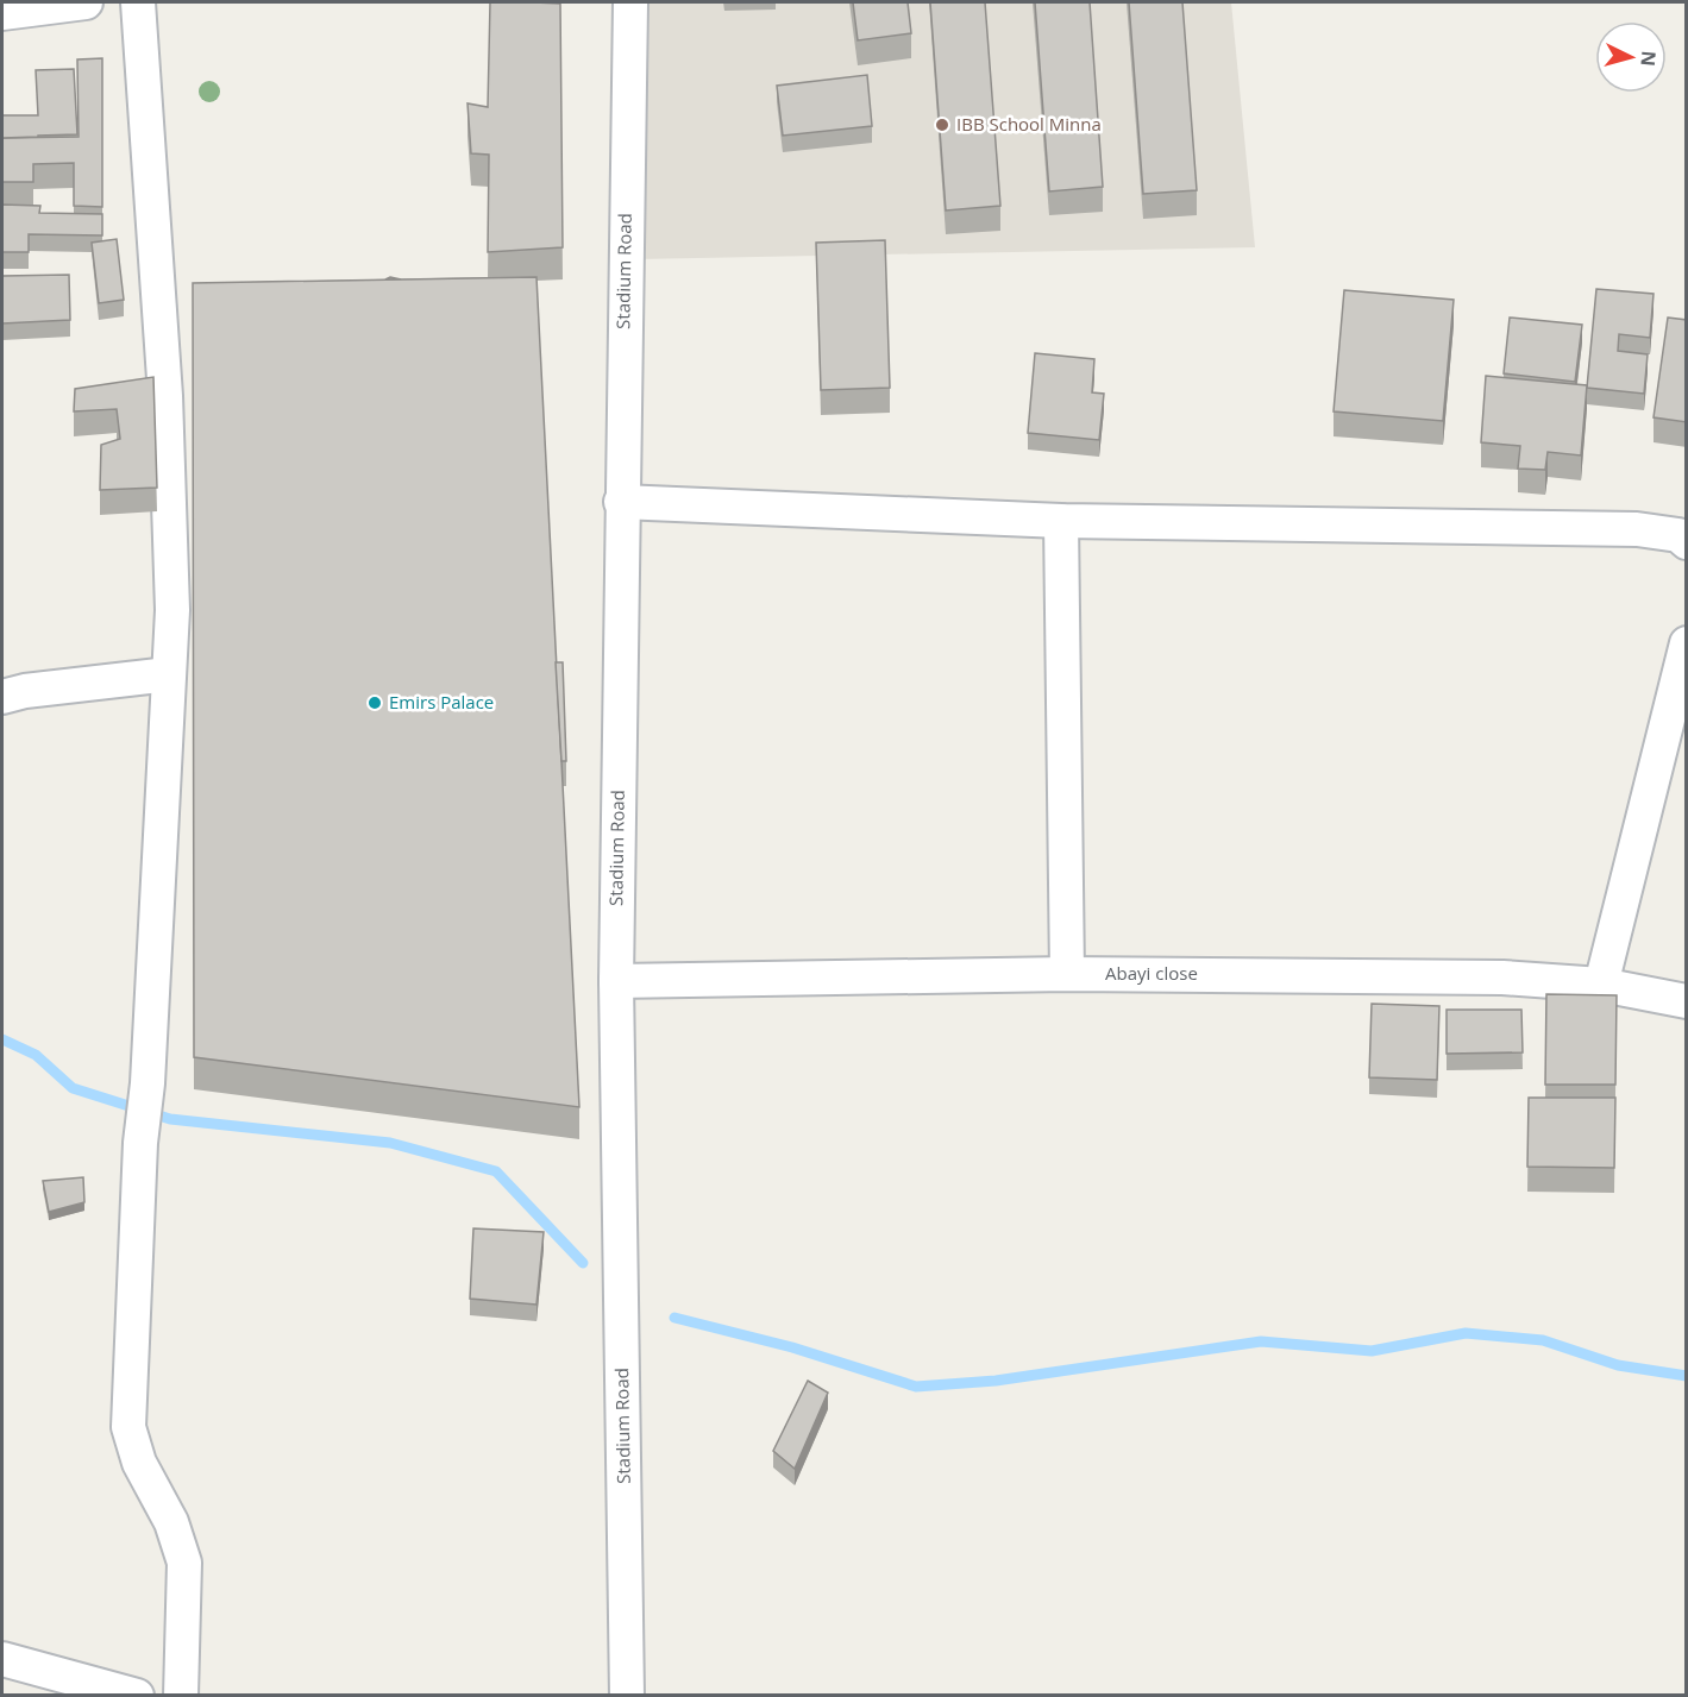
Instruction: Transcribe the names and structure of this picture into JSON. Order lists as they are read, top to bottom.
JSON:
{
  "streets": {
    "street": ["Stadium Road", "Abayi close"]
  },
  "crossings": [
    ["Stadium Road", "Abayi close"]
  ],
  "places": ["IBB School Minna", "Emirs Palace"],
  "north": "right"
}
